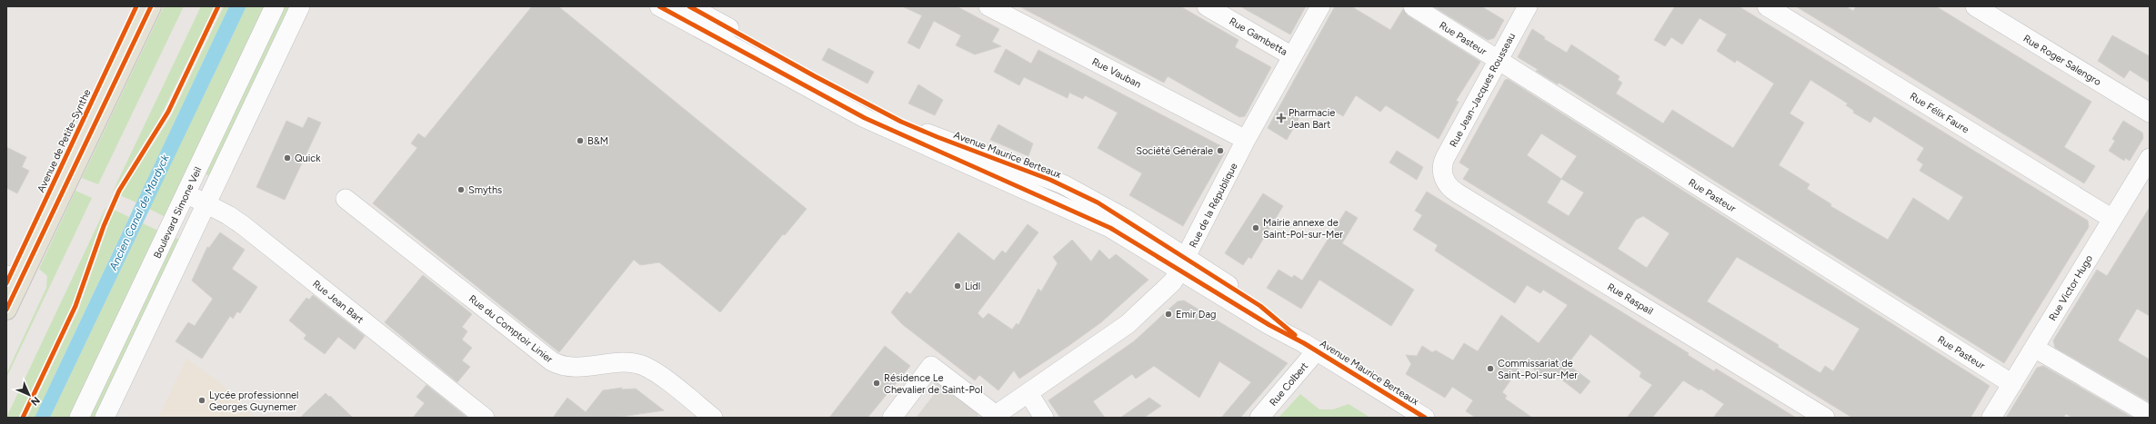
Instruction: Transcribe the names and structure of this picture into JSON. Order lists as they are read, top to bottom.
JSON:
{
  "streets": {
    "main road": ["Avenue de Petite-Synthe"],
    "street": [
      "Rue Gambetta",
      "Rue Pasteur",
      "Rue Roger Salengro",
      "Rue Vauban",
      "Rue Jean-Jacques Rousseau",
      "Rue Félix Faure",
      "Avenue Maurice Berteaux",
      "Rue de la République",
      "Boulevard Simone Veil",
      "Rue Victor Hugo",
      "Rue Raspail",
      "Rue Jean Bart",
      "Rue du Comptoir Linier",
      "Rue Colbert"
    ]
  },
  "crossings": [
    ["Rue Gambetta", "Rue de la République"],
    ["Rue Pasteur", "Rue Jean-Jacques Rousseau"],
    ["Rue Pasteur", "Rue Victor Hugo"],
    ["Rue Vauban", "Rue de la République"],
    ["Rue Jean-Jacques Rousseau", "Rue Raspail"],
    ["Rue Félix Faure", "Rue Victor Hugo"],
    ["Avenue Maurice Berteaux", "Rue de la République"],
    ["Avenue Maurice Berteaux", "Rue Colbert"],
    ["Boulevard Simone Veil", "Rue Jean Bart"]
  ],
  "water": ["Ancien Canal de Mardyck"],
  "places": {
    "health": ["Pharmacie Jean Bart"],
    "other": [
      "B&M",
      "Société Générale",
      "Quick",
      "Smyths",
      "Mairie annexe de Saint-Pol-sur-Mer",
      "Lidl",
      "Emir Dag",
      "Commissariat de Saint-Pol-sur-Mer",
      "Résidence Le Chevalier de Saint-Pol",
      "Lycée professionnel Georges Guynemer"
    ]
  },
  "north": "bottom right"
}
